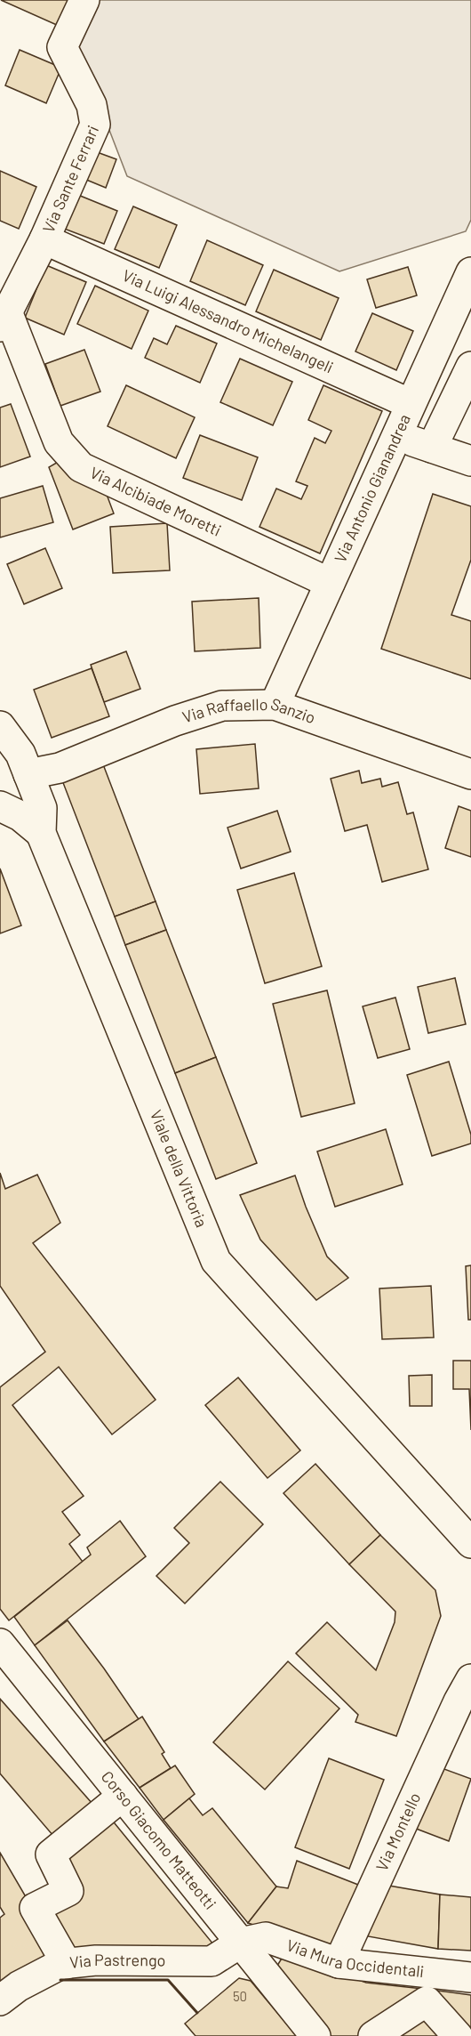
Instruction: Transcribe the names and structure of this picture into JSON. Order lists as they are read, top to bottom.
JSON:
{
  "streets": {
    "street": [
      "Via Sante Ferrari",
      "Via Luigi Alessandro Michelangeli",
      "Via Antonio Gianandrea",
      "Via Alcibiade Moretti",
      "Via Raffaello Sanzio",
      "Viale della Vittoria",
      "Via Montello",
      "Corso Giacomo Matteotti",
      "Via Mura Occidentali",
      "Via Pastrengo"
    ]
  },
  "crossings": [
    ["Via Sante Ferrari", "Via Luigi Alessandro Michelangeli"],
    ["Via Sante Ferrari", "Via Alcibiade Moretti"],
    ["Via Luigi Alessandro Michelangeli", "Via Antonio Gianandrea"],
    ["Via Antonio Gianandrea", "Via Alcibiade Moretti"],
    ["Via Antonio Gianandrea", "Via Raffaello Sanzio"],
    ["Via Raffaello Sanzio", "Viale della Vittoria"],
    ["Via Montello", "Via Mura Occidentali"],
    ["Corso Giacomo Matteotti", "Via Mura Occidentali"],
    ["Corso Giacomo Matteotti", "Via Pastrengo"],
    ["Via Mura Occidentali", "Via Pastrengo"]
  ],
  "house_numbers": ["50"]
}
